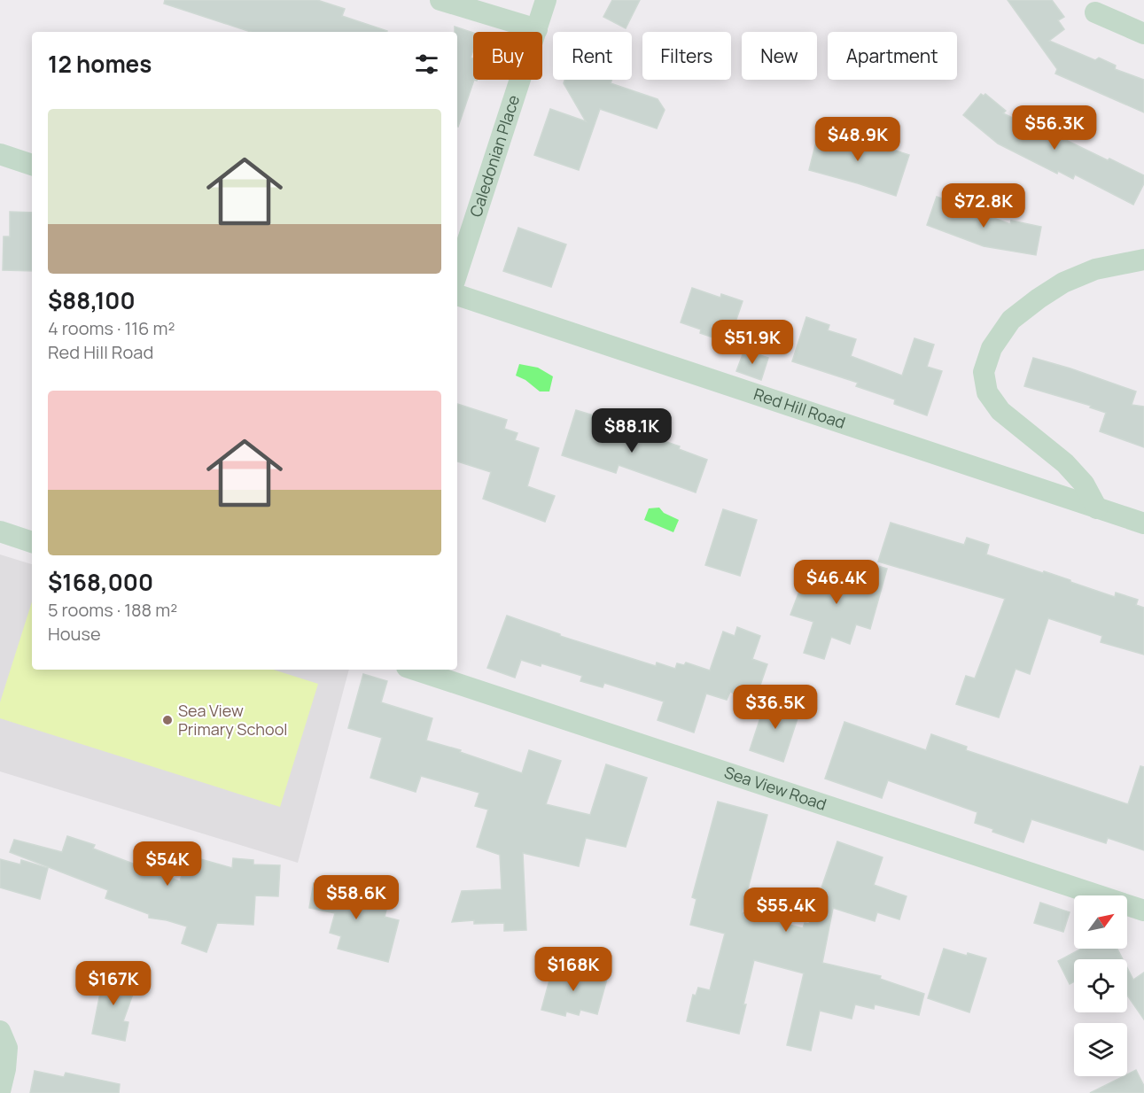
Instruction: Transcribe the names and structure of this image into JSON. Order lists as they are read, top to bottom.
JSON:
{
  "streets": {
    "street": ["Caledonian Place", "Red Hill Road", "Sea View Road"]
  },
  "places": ["Sea View Primary School"],
  "north": "top right",
  "page": {
    "chip": [
      "Buy",
      "Rent",
      "Filters",
      "New",
      "Apartment"
    ],
    "heading": "12 homes",
    "list": [
      {
        "name": "$88,100",
        "note": "4 rooms · 116 m² · Red Hill Road"
      },
      {
        "name": "$168,000",
        "note": "5 rooms · 188 m² · House"
      }
    ],
    "price": [
      "$56.3K",
      "$48.9K",
      "$72.8K",
      "$51.9K",
      "$88.1K",
      "$46.4K",
      "$36.5K",
      "$54K",
      "$58.6K",
      "$55.4K",
      "$168K",
      "$167K"
    ]
  }
}
